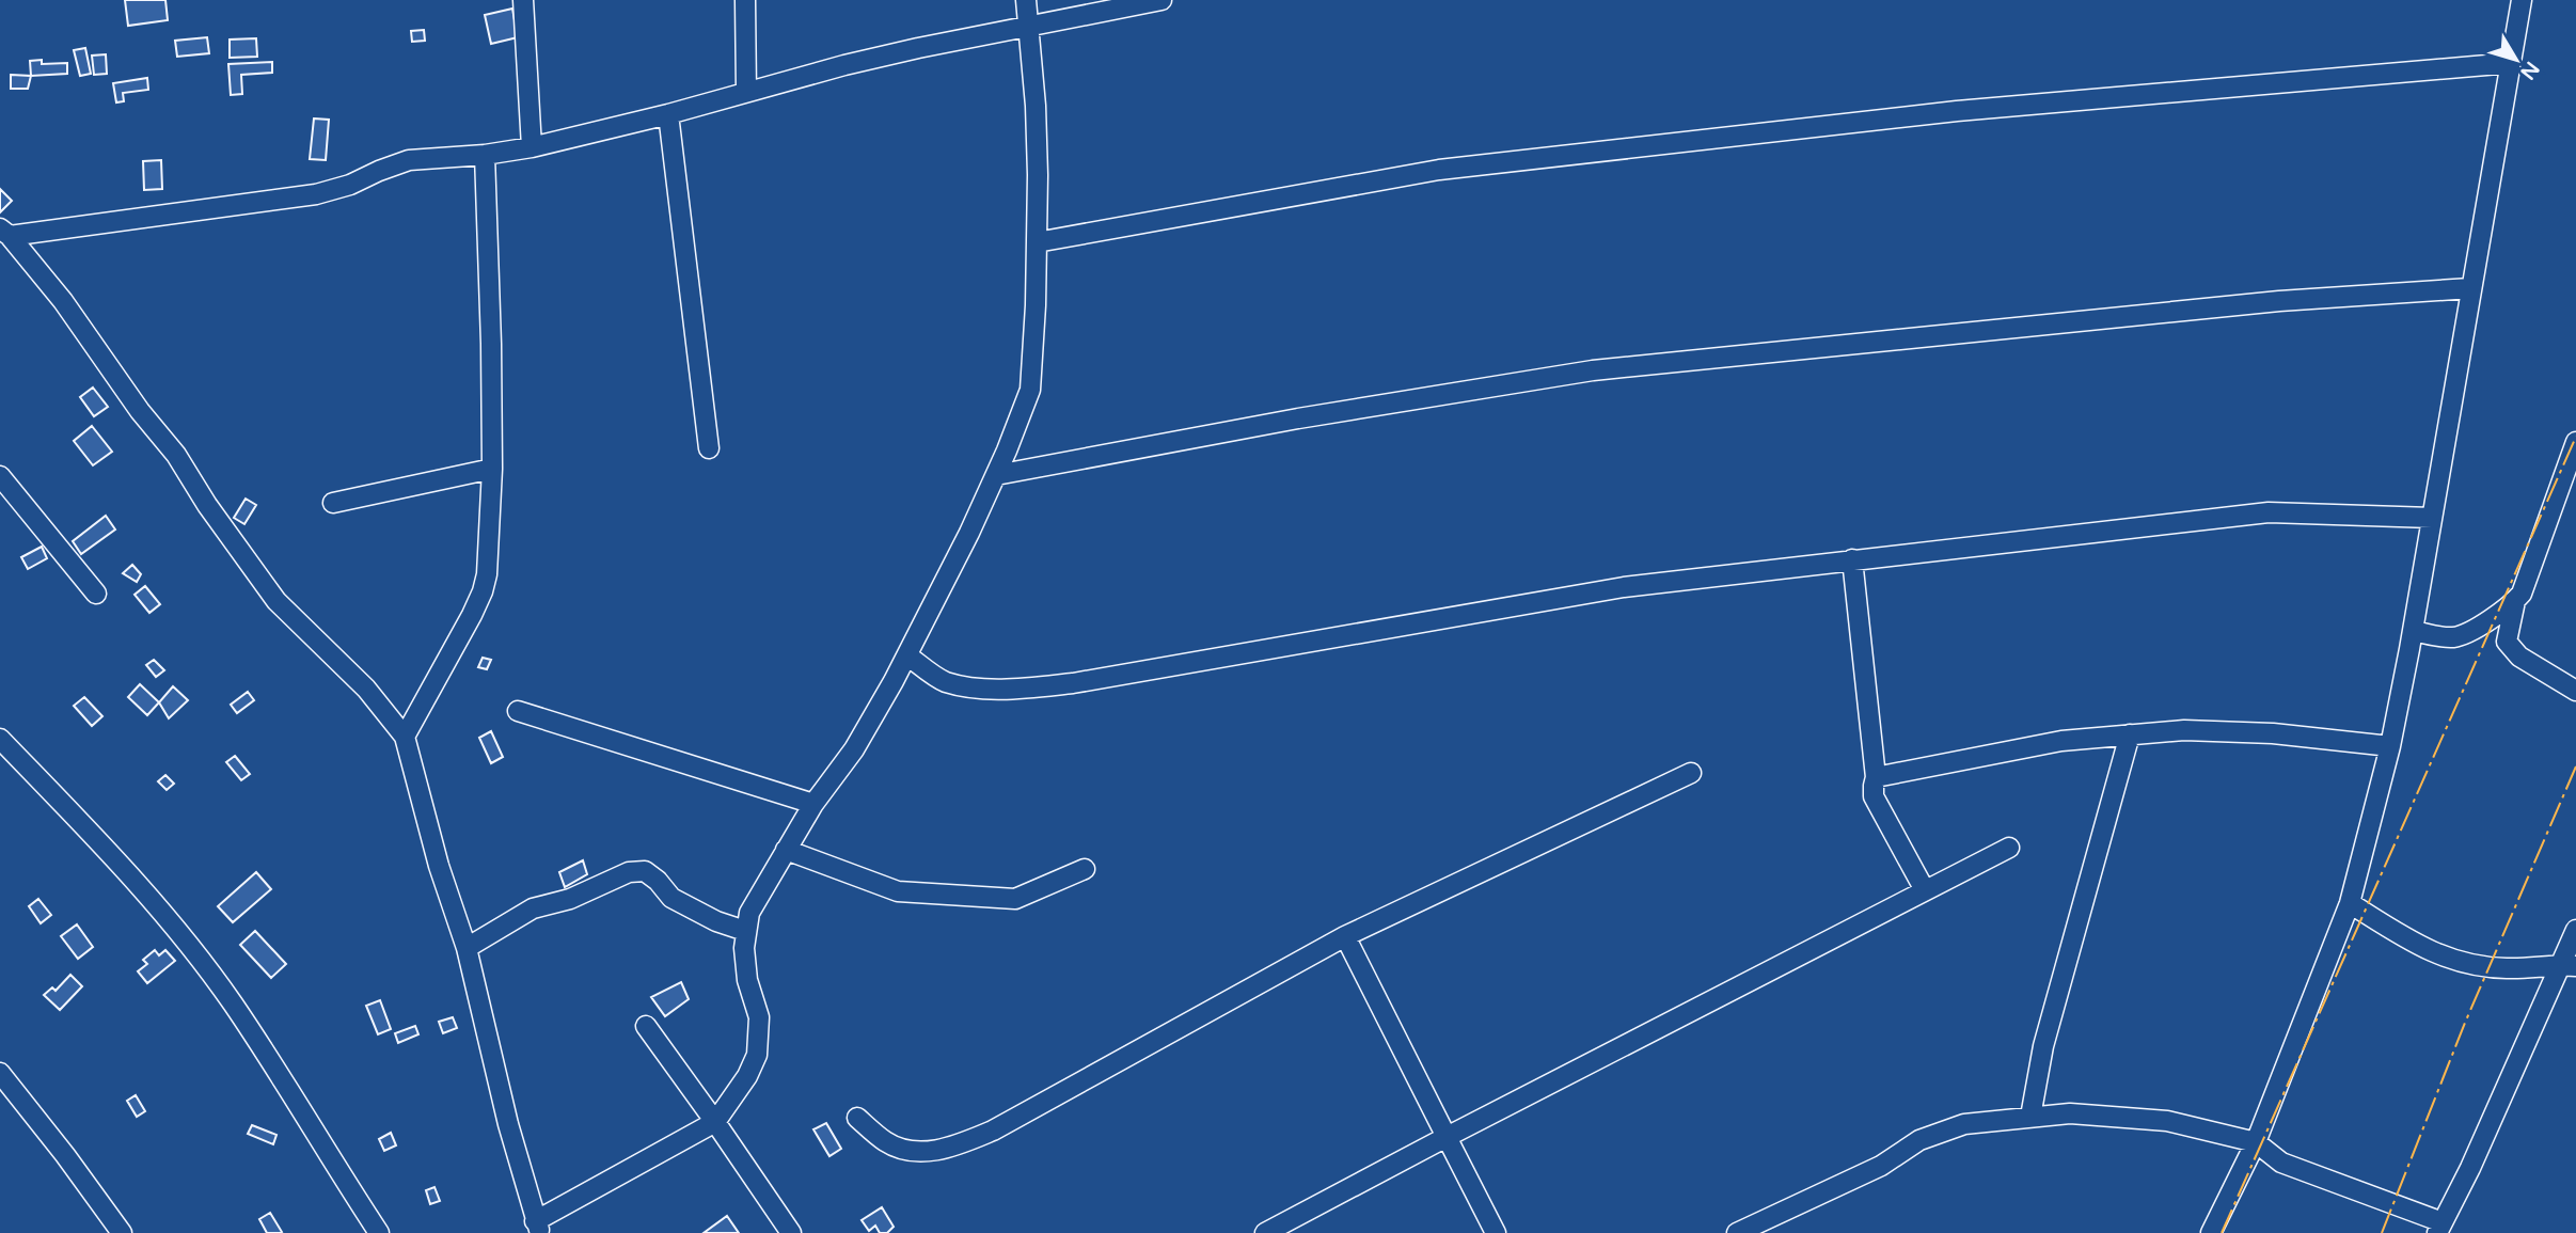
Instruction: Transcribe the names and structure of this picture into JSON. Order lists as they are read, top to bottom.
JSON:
{
  "north": "bottom right"
}
